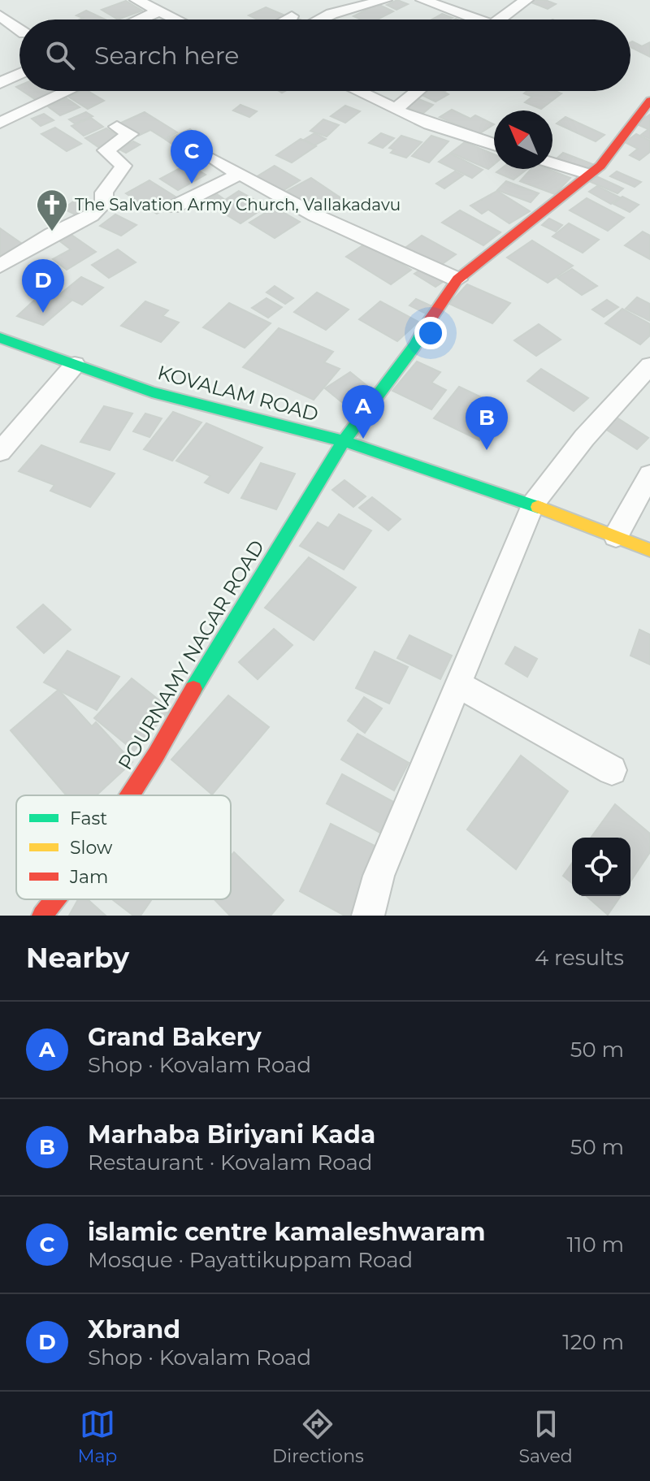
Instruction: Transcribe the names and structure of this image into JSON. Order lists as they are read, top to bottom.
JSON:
{
  "streets": {
    "street": ["KOVALAM ROAD", "POURNAMY NAGAR ROAD"]
  },
  "crossings": [
    ["KOVALAM ROAD", "POURNAMY NAGAR ROAD"]
  ],
  "places": {
    "church": ["The Salvation Army Church, Vallakadavu"]
  },
  "legend": ["Fast", "Slow", "Jam"],
  "north": "top left",
  "page": {
    "search": "Search here",
    "pins": [
      "C",
      "D",
      "A",
      "B"
    ],
    "heading": ["Nearby", "4 results"],
    "list": [
      {
        "mark": "A",
        "name": "Grand Bakery",
        "note": "Shop · Kovalam Road",
        "value": "50 m"
      },
      {
        "mark": "B",
        "name": "Marhaba Biriyani Kada",
        "note": "Restaurant · Kovalam Road",
        "value": "50 m"
      },
      {
        "mark": "C",
        "name": "islamic centre kamaleshwaram",
        "note": "Mosque · Payattikuppam Road",
        "value": "110 m"
      },
      {
        "mark": "D",
        "name": "Xbrand",
        "note": "Shop · Kovalam Road",
        "value": "120 m"
      }
    ],
    "nav": ["Map", "Directions", "Saved"]
  }
}
